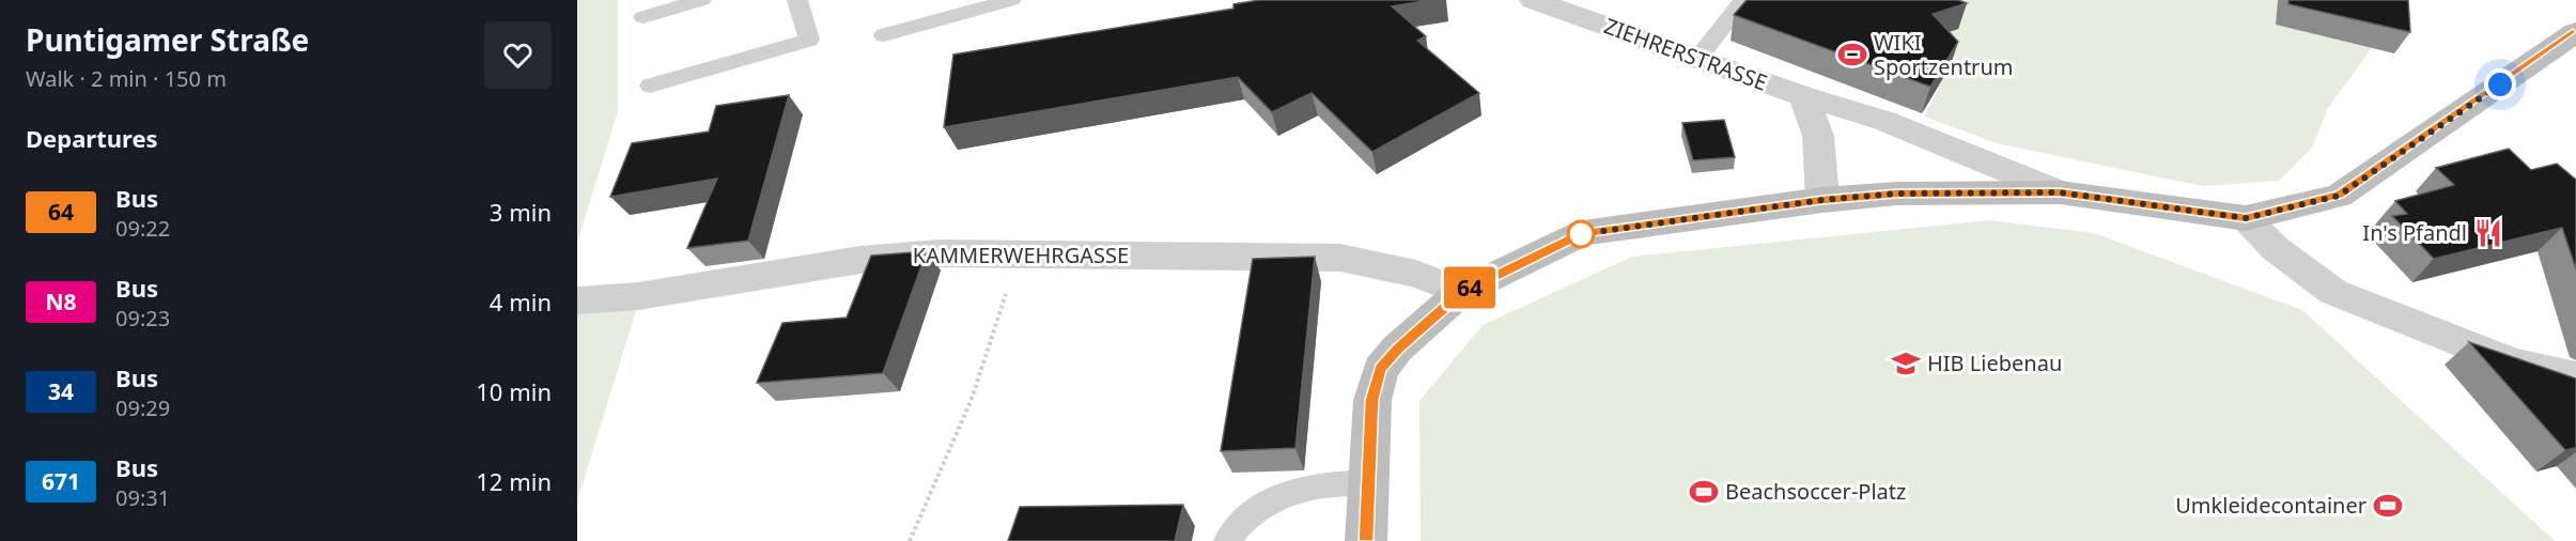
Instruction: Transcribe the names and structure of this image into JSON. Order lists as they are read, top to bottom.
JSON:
{
  "streets": {
    "street": ["ZIEHRERSTRASSE", "KAMMERWEHRGASSE"]
  },
  "places": {
    "sports": ["WIKI Sportzentrum", "Beachsoccer-Platz", "Umkleidecontainer"],
    "restaurant": ["In's Pfandl"],
    "school or university": ["HIB Liebenau"]
  },
  "lines": ["bus line 64"],
  "page": {
    "heading": [
      ["Puntigamer Straße", "Walk · 2 min · 150 m"],
      "Departures"
    ],
    "on_map": "64",
    "list": [
      {
        "mark": "64",
        "name": "Bus",
        "note": "09:22",
        "value": "3 min"
      },
      {
        "mark": "N8",
        "name": "Bus",
        "note": "09:23",
        "value": "4 min"
      },
      {
        "mark": "34",
        "name": "Bus",
        "note": "09:29",
        "value": "10 min"
      },
      {
        "mark": "671",
        "name": "Bus",
        "note": "09:31",
        "value": "12 min"
      }
    ]
  }
}
